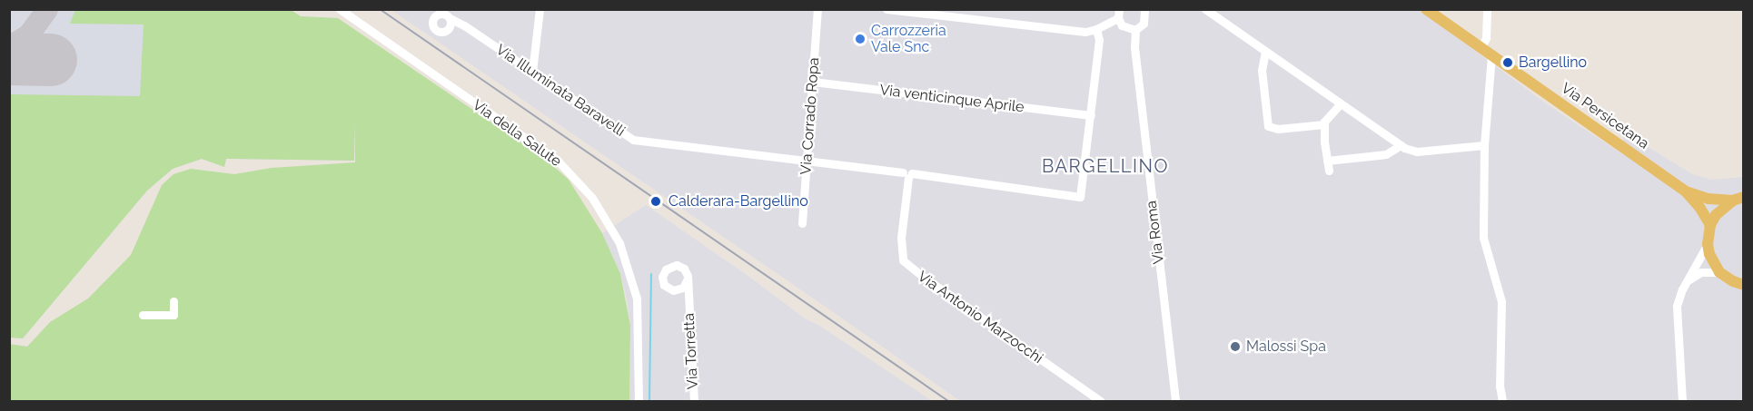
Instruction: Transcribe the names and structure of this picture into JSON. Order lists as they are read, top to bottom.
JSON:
{
  "streets": {
    "main road": ["Via Persicetana"],
    "street": [
      "Via Illuminata Baravelli",
      "Via venticinque Aprile",
      "Via Corrado Ropa",
      "Via della Salute",
      "Via Roma",
      "Via Antonio Marzocchi",
      "Via Torretta"
    ]
  },
  "crossings": [
    ["Via Illuminata Baravelli", "Via Corrado Ropa"],
    ["Via venticinque Aprile", "Via Corrado Ropa"]
  ],
  "districts": ["BARGELLINO"],
  "places": [
    "Carrozzeria Vale Snc",
    "Bargellino",
    "Calderara-Bargellino",
    "Malossi Spa"
  ]
}
